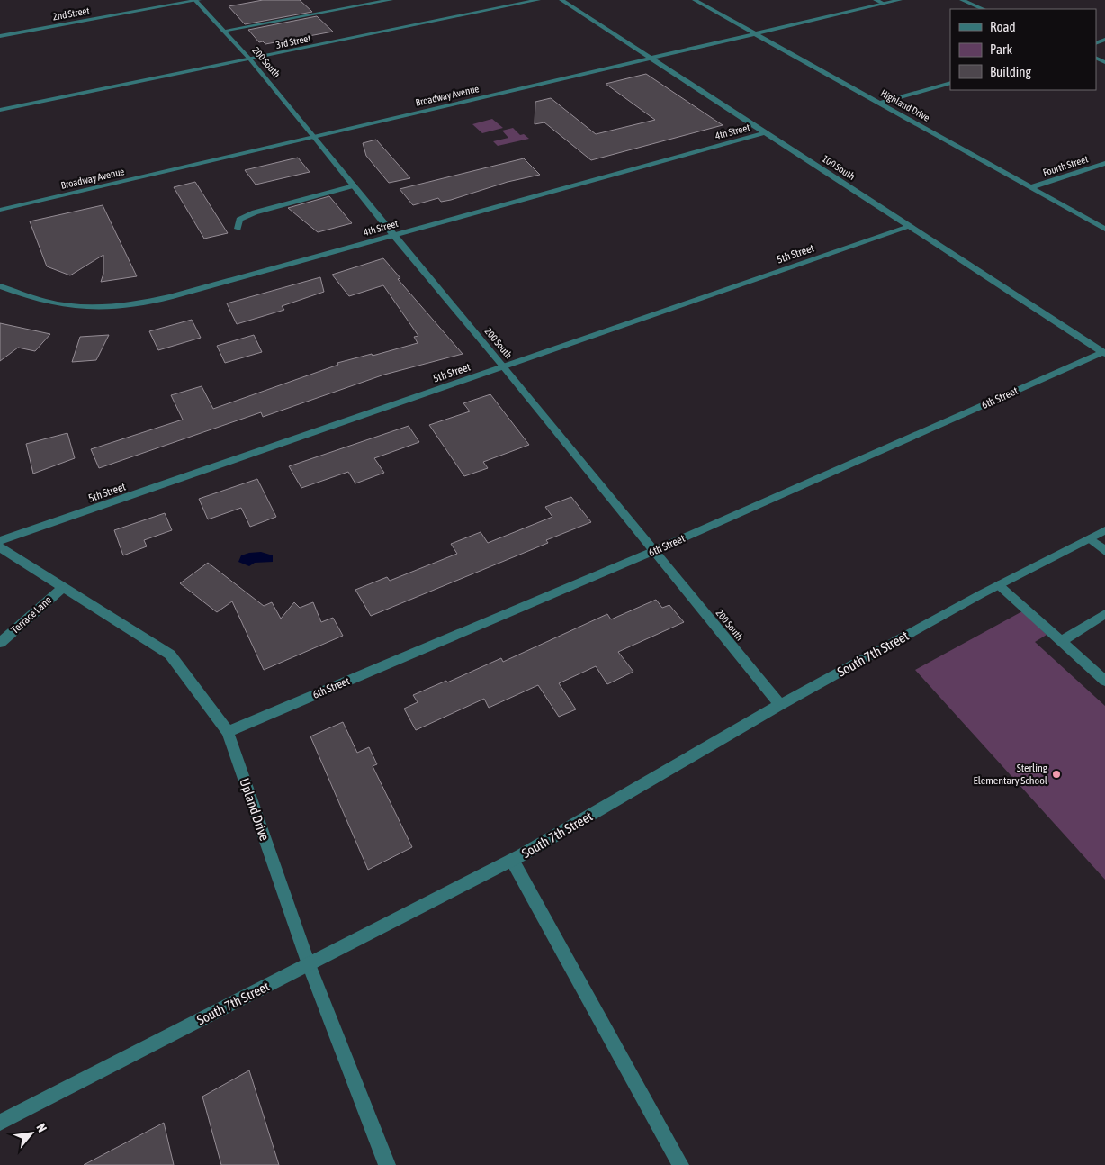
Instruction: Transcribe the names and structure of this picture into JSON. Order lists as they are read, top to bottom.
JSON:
{
  "streets": {
    "street": [
      "2nd Street",
      "3rd Street",
      "200 South",
      "Broadway Avenue",
      "Highland Drive",
      "4th Street",
      "Fourth Street",
      "100 South",
      "5th Street",
      "6th Street",
      "Terrace Lane",
      "South 7th Street",
      "Upland Drive"
    ]
  },
  "crossings": [
    ["2nd Street", "200 South"],
    ["3rd Street", "200 South"],
    ["200 South", "Broadway Avenue"],
    ["200 South", "4th Street"],
    ["200 South", "5th Street"],
    ["200 South", "6th Street"],
    ["200 South", "South 7th Street"],
    ["Broadway Avenue", "Highland Drive"],
    ["Broadway Avenue", "100 South"],
    ["Highland Drive", "Fourth Street"],
    ["4th Street", "100 South"],
    ["100 South", "5th Street"],
    ["100 South", "6th Street"],
    ["6th Street", "Upland Drive"],
    ["Terrace Lane", "Upland Drive"],
    ["South 7th Street", "Upland Drive"]
  ],
  "places": ["Sterling Elementary School"],
  "legend": ["Road", "Park", "Building"],
  "north": "top right"
}
